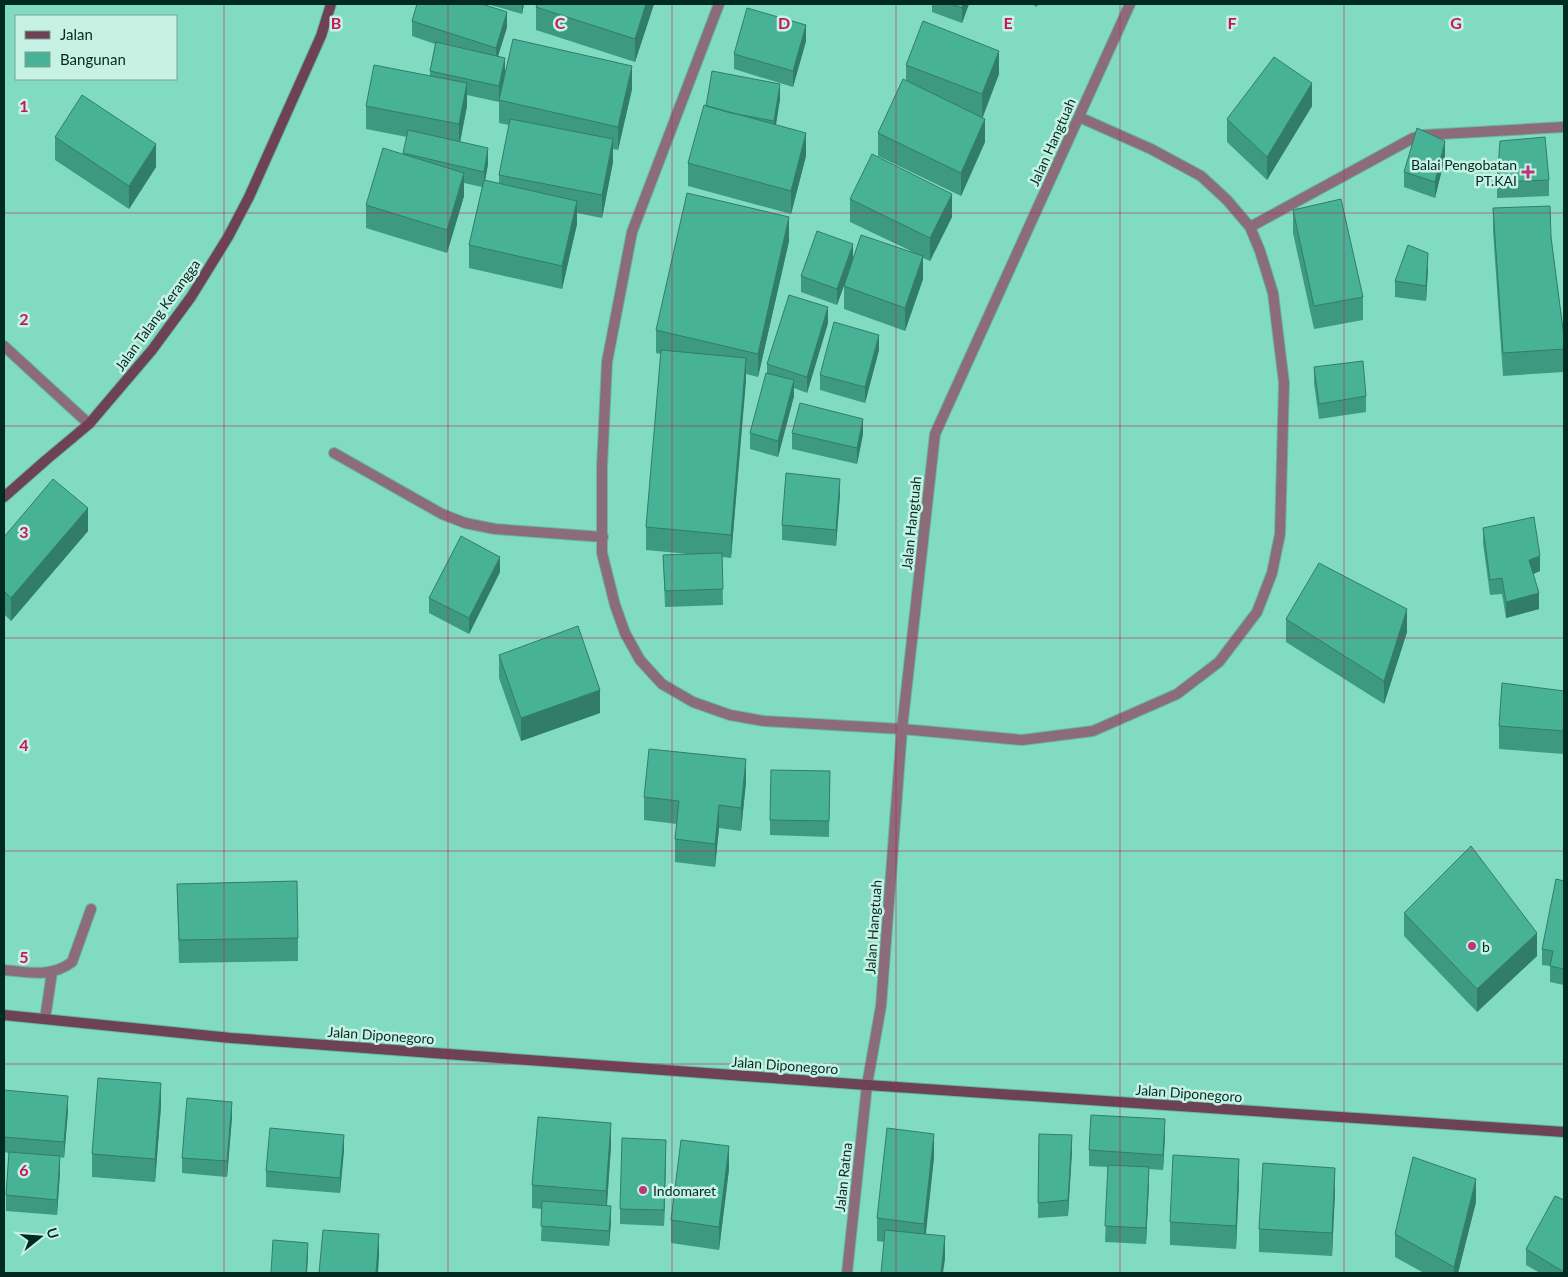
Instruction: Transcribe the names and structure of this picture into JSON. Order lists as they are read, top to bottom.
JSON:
{
  "streets": {
    "street": [
      "Jalan Hangtuah",
      "Jalan Talang Kerangga",
      "Jalan Diponegoro",
      "Jalan Ratna"
    ]
  },
  "crossings": [
    ["Jalan Hangtuah", "Jalan Diponegoro"],
    ["Jalan Hangtuah", "Jalan Ratna"],
    ["Jalan Diponegoro", "Jalan Ratna"]
  ],
  "places": {
    "health": ["Balai Pengobatan PT.KAI"],
    "other": ["b", "Indomaret"]
  },
  "legend": ["Jalan", "Bangunan"],
  "north": "right",
  "grid": {
    "columns": [
      "B",
      "C",
      "D",
      "E",
      "F",
      "G"
    ],
    "rows": [
      "1",
      "2",
      "3",
      "4",
      "5",
      "6"
    ]
  }
}
